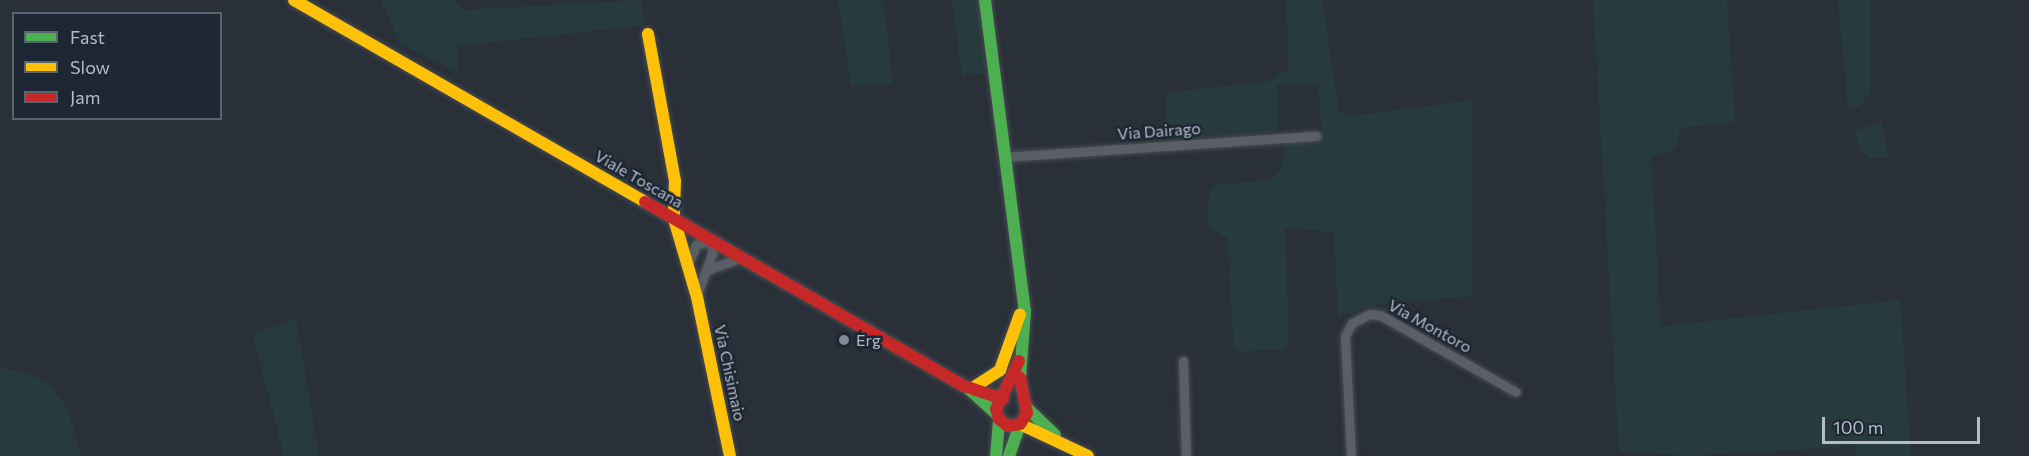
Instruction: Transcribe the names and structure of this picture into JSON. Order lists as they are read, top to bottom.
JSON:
{
  "streets": {
    "street": [
      "Via Dairago",
      "Viale Toscana",
      "Via Montoro",
      "Via Chisimaio"
    ]
  },
  "crossings": [
    ["Viale Toscana", "Via Chisimaio"]
  ],
  "places": ["Erg"],
  "legend": ["Fast", "Slow", "Jam"],
  "scale_bar": "100 m"
}
